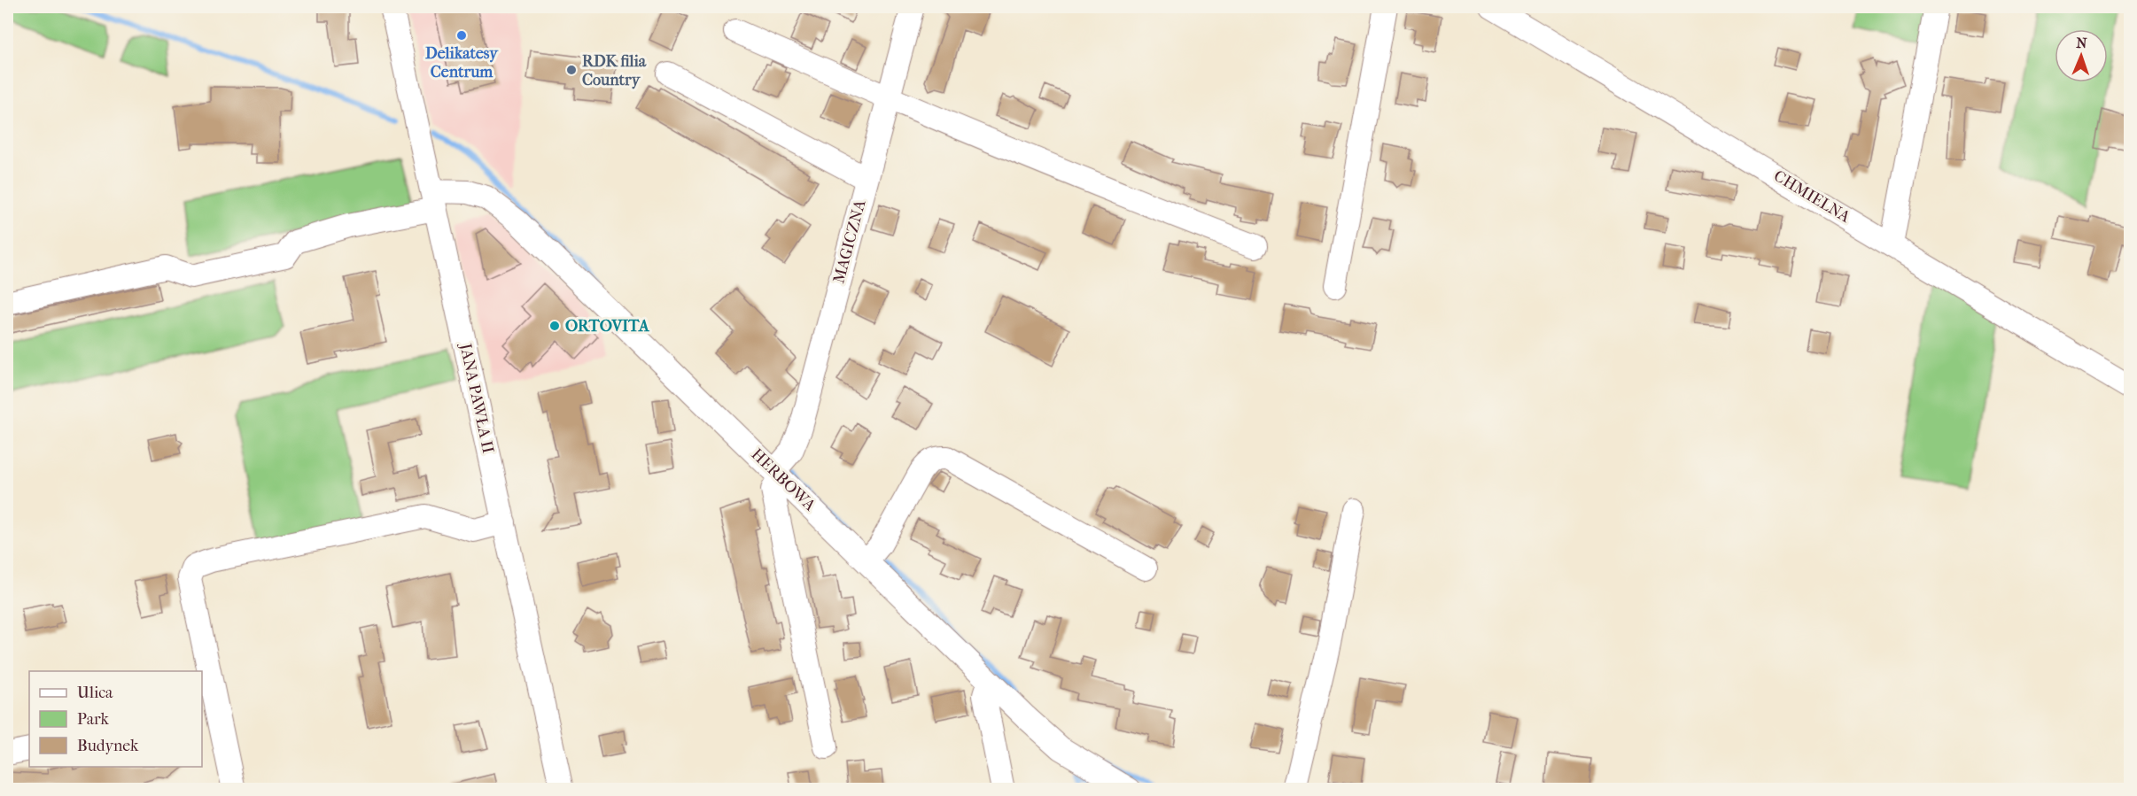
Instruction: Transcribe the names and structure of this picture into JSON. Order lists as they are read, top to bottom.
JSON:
{
  "streets": {
    "street": [
      "CHMIELNA",
      "MAGICZNA",
      "JANA PAWŁA II",
      "HERBOWA"
    ]
  },
  "crossings": [
    ["MAGICZNA", "HERBOWA"],
    ["JANA PAWŁA II", "HERBOWA"]
  ],
  "places": ["Delikatesy Centrum", "RDK filia Country", "ORTOVITA"],
  "legend": ["Ulica", "Park", "Budynek"],
  "north": "top"
}
